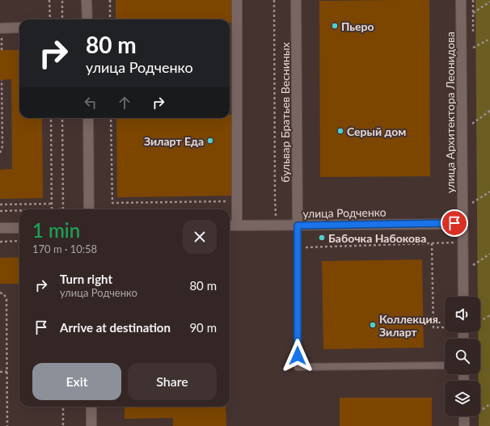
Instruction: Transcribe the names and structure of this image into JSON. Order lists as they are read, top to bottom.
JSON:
{
  "streets": {
    "street": ["бульвар Братьев Весниных", "улица Архитектора Леонидова", "улица Родченко"]
  },
  "crossings": [
    ["бульвар Братьев Весниных", "улица Родченко"],
    ["улица Архитектора Леонидова", "улица Родченко"]
  ],
  "places": [
    "Пьеро",
    "Серый дом",
    "Зиларт Еда",
    "Бабочка Набокова",
    "Коллекция. Зиларт"
  ],
  "page": {
    "turn": ["80 m", "улица Родченко"],
    "heading": ["1 min", "170 m · 10:58"],
    "list": [
      {
        "name": "Turn right",
        "note": "улица Родченко",
        "value": "80 m"
      },
      {
        "name": "Arrive at destination",
        "value": "90 m"
      }
    ],
    "buttons": ["Exit", "Share"]
  }
}
